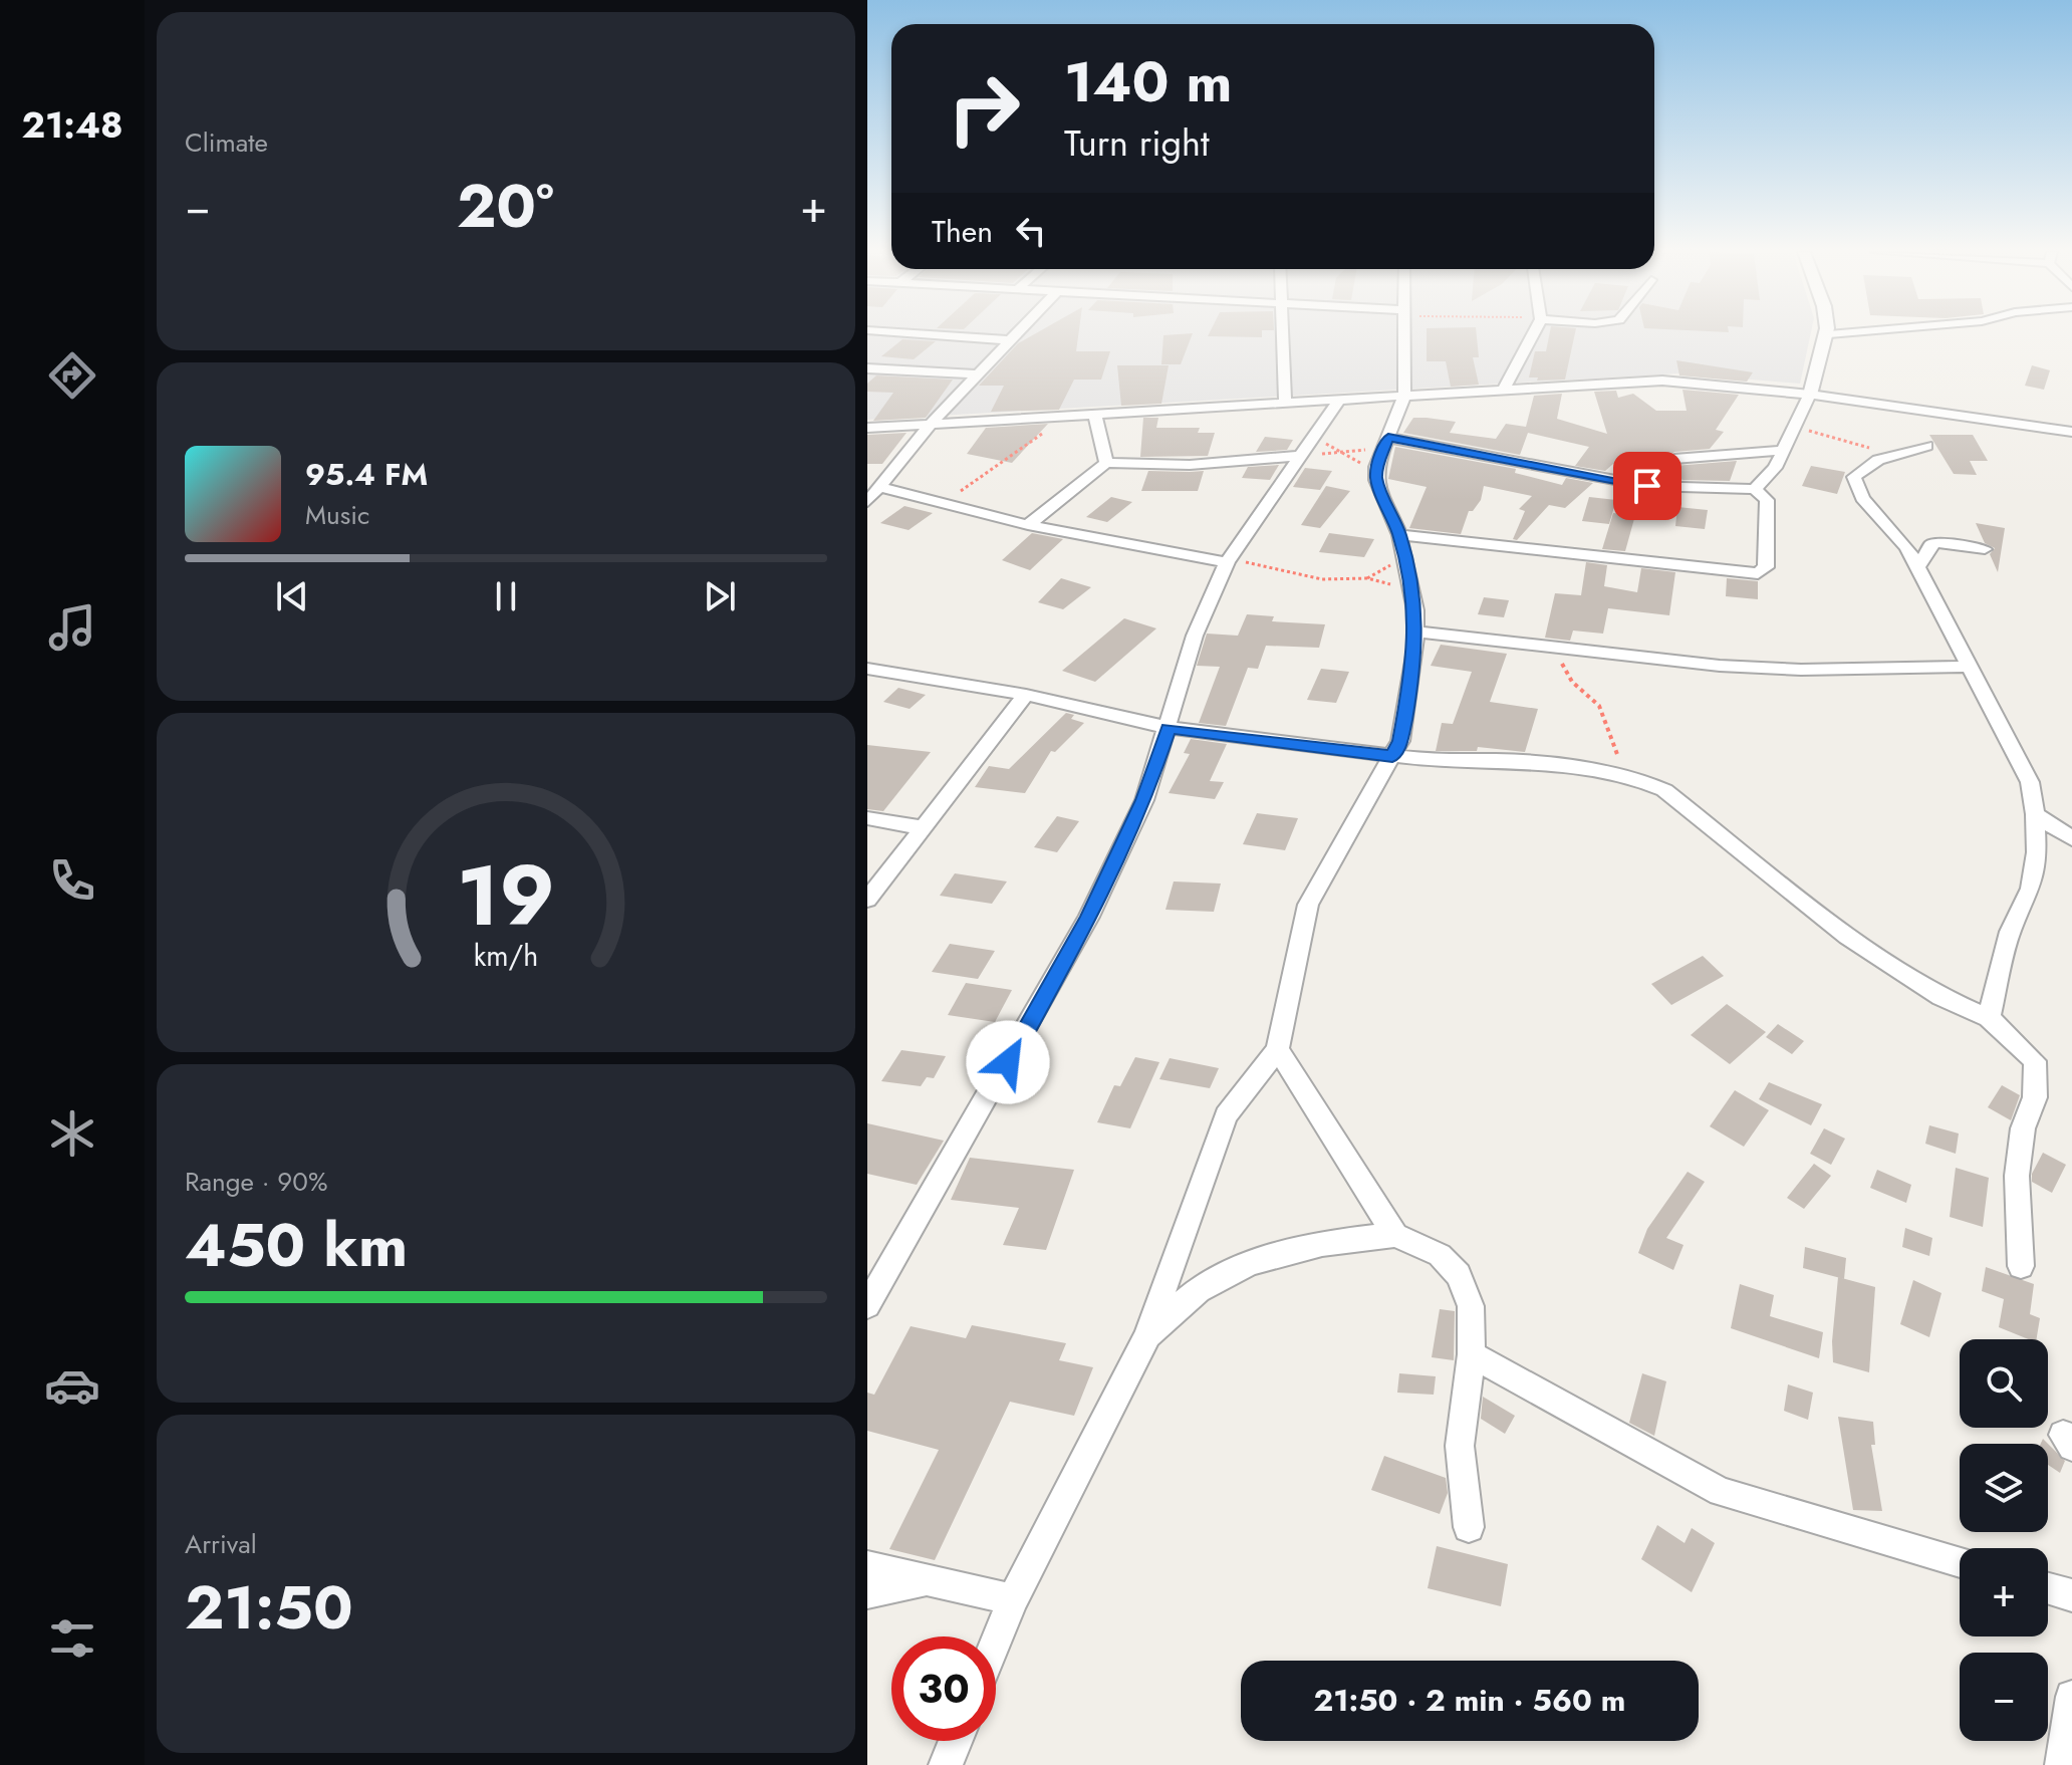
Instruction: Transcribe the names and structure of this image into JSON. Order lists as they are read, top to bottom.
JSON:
{
  "page": {
    "tabs": "21:48",
    "tile": [
      "Climate",
      ["Range · 90%", "450 km"],
      ["Arrival", "21:50"]
    ],
    "turn": ["140 m", "Turn right"],
    "heat": ["−", "20°", "+"],
    "then": "Then",
    "song": ["95.4 FM", "Music"],
    "map_buttons": ["+", "−"],
    "limit": "30",
    "trip": "21:50 · 2 min · 560 m",
    "gauge": ["19", "km/h"]
  }
}
